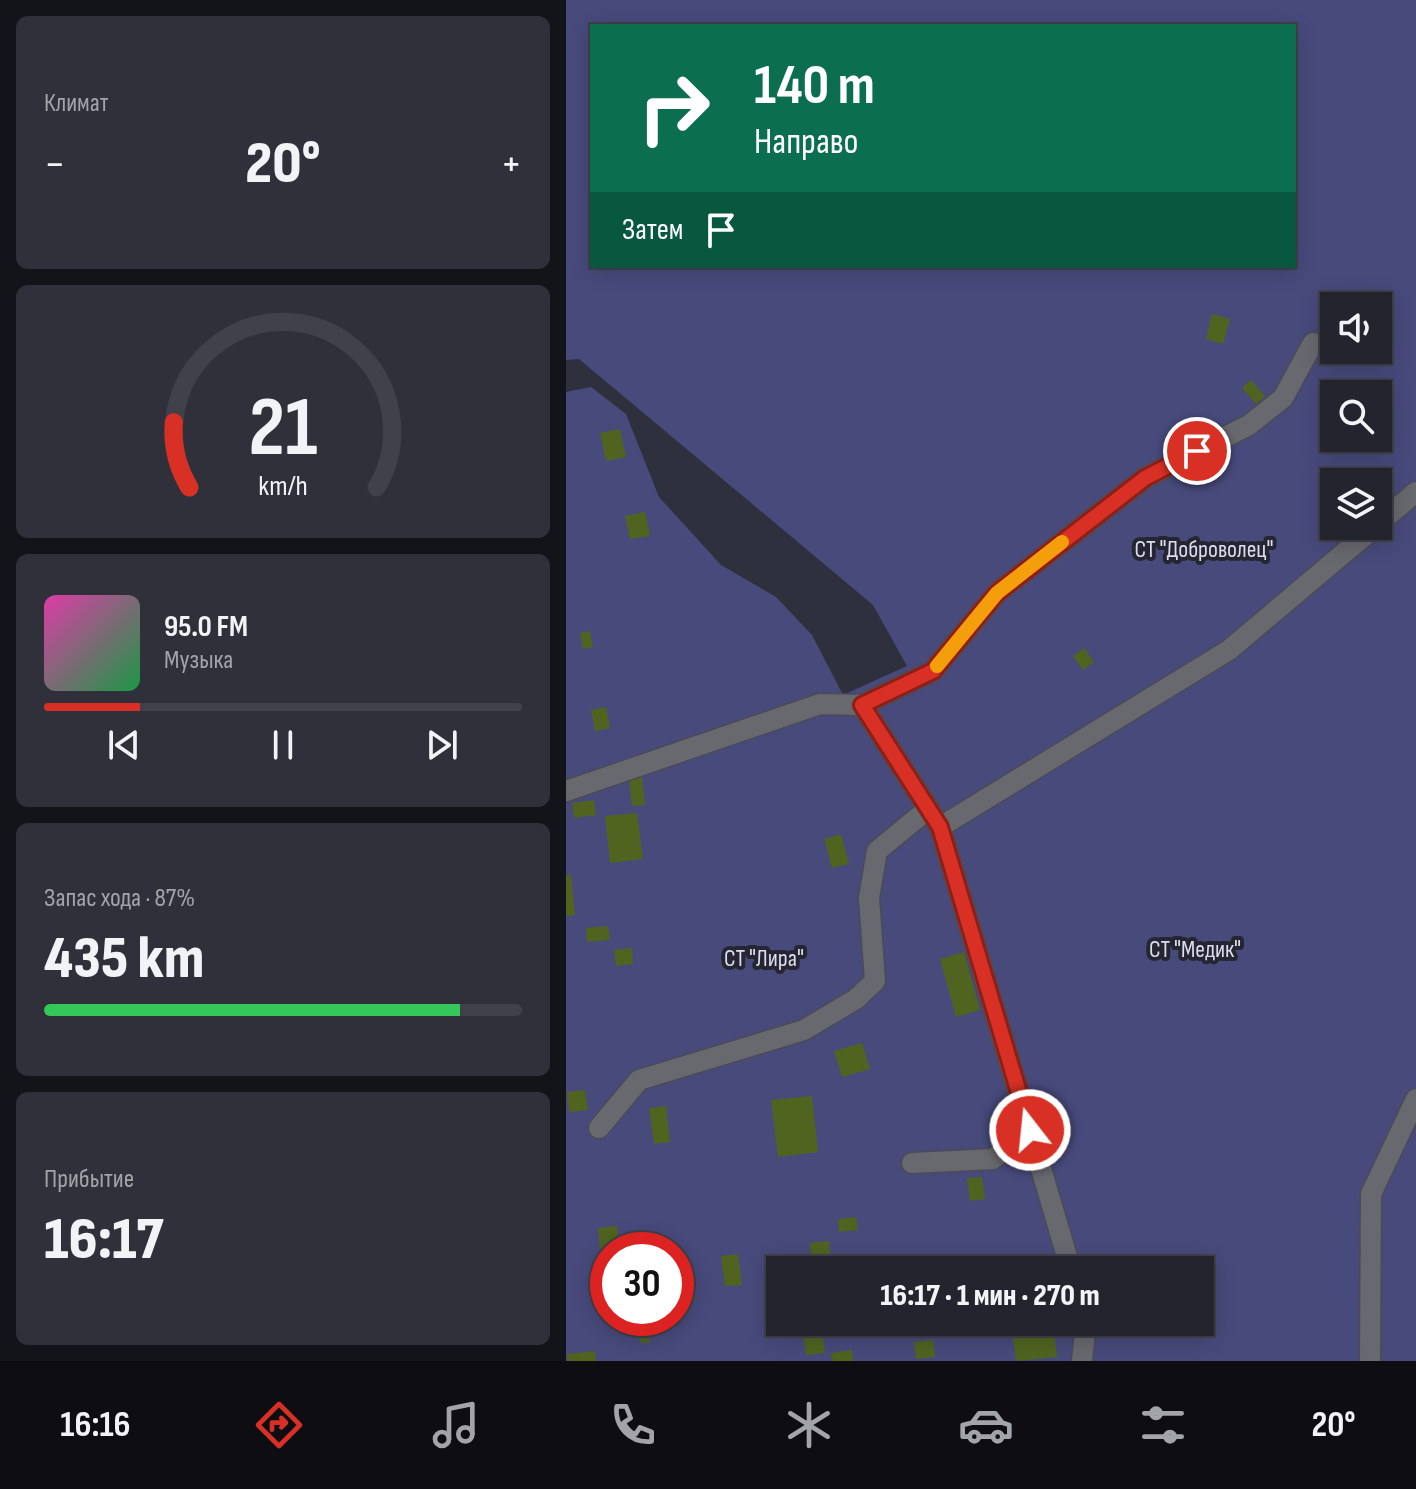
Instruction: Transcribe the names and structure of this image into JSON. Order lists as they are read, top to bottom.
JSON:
{
  "parks": ["СТ \"Доброволец\"", "СТ \"Медик\"", "СТ \"Лира\""],
  "page": {
    "tile": [
      "Климат",
      ["Запас хода · 87%", "435 km"],
      ["Прибытие", "16:17"]
    ],
    "turn": ["140 m", "Направо"],
    "heat": ["−", "20°", "+"],
    "then": "Затем",
    "song": ["95.0 FM", "Музыка"],
    "limit": "30",
    "trip": "16:17 · 1 мин · 270 m",
    "tabs": ["16:16", "20°"],
    "gauge": ["21", "km/h"]
  }
}
